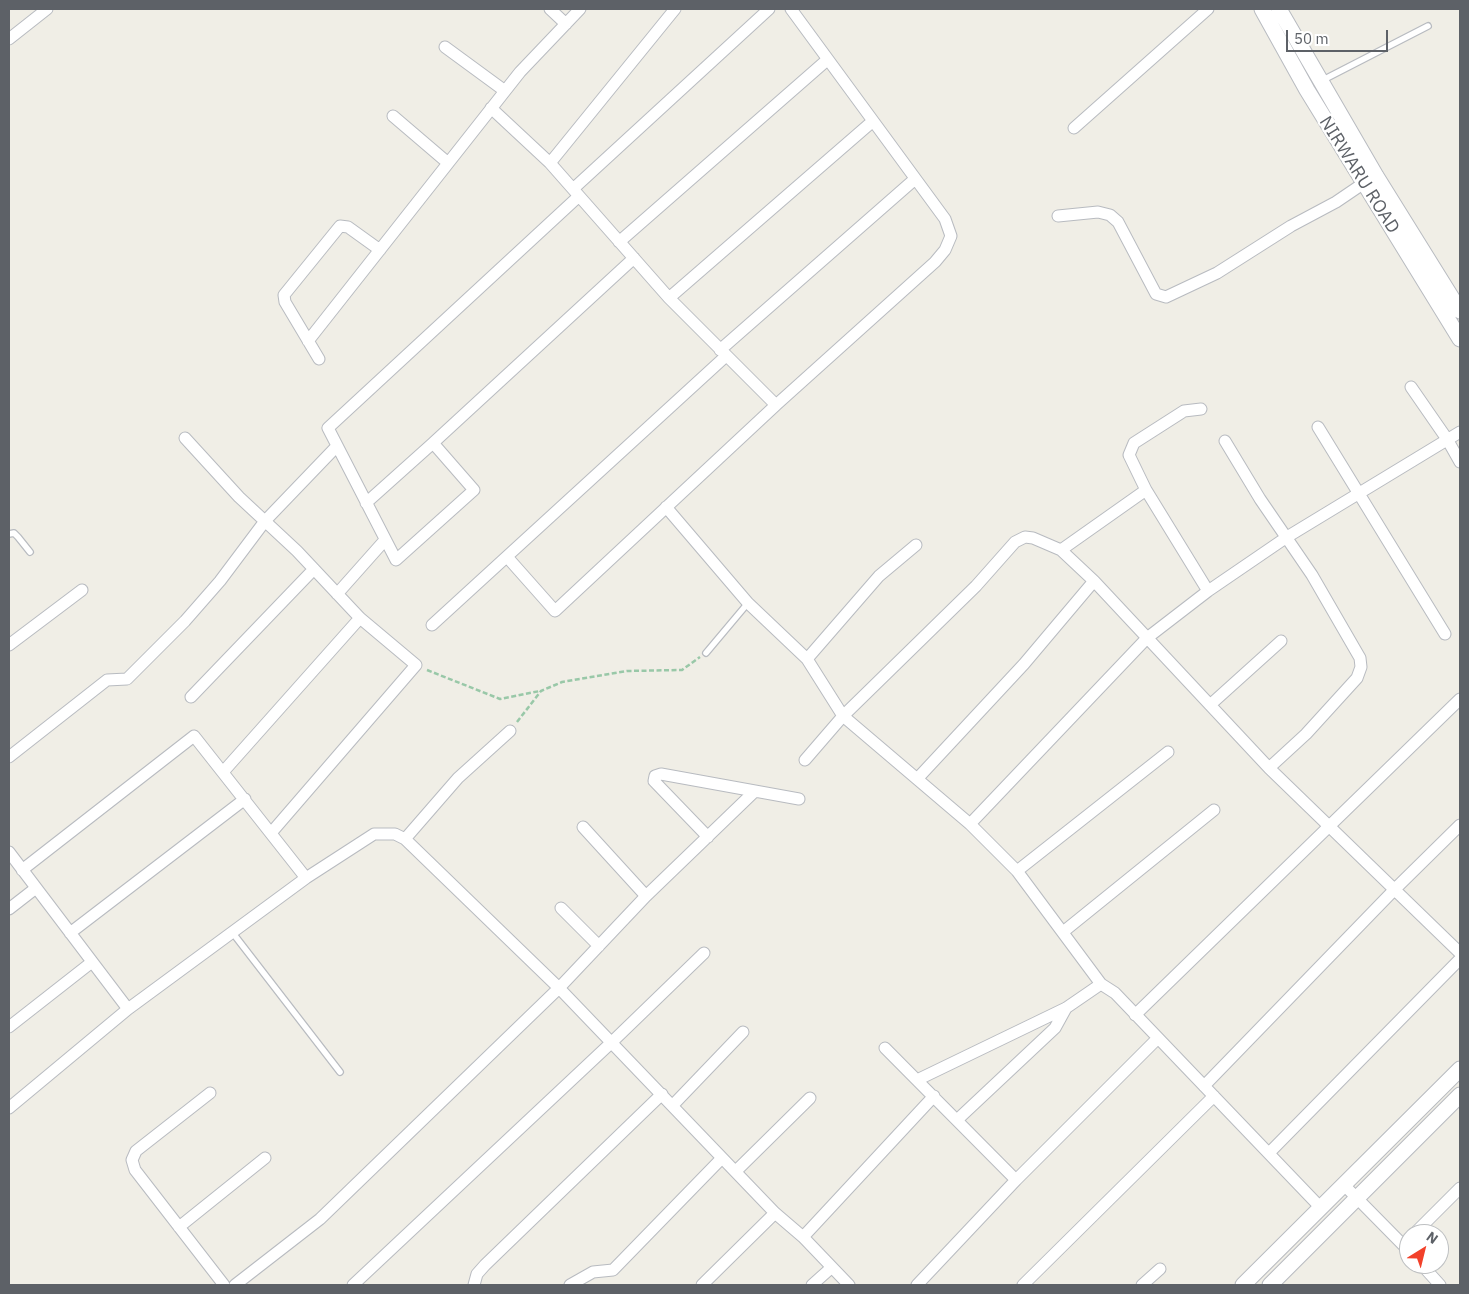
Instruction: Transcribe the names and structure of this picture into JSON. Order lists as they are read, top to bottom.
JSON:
{
  "streets": {
    "street": ["NIRWARU ROAD"]
  },
  "scale_bar": "50 m",
  "north": "top right"
}
